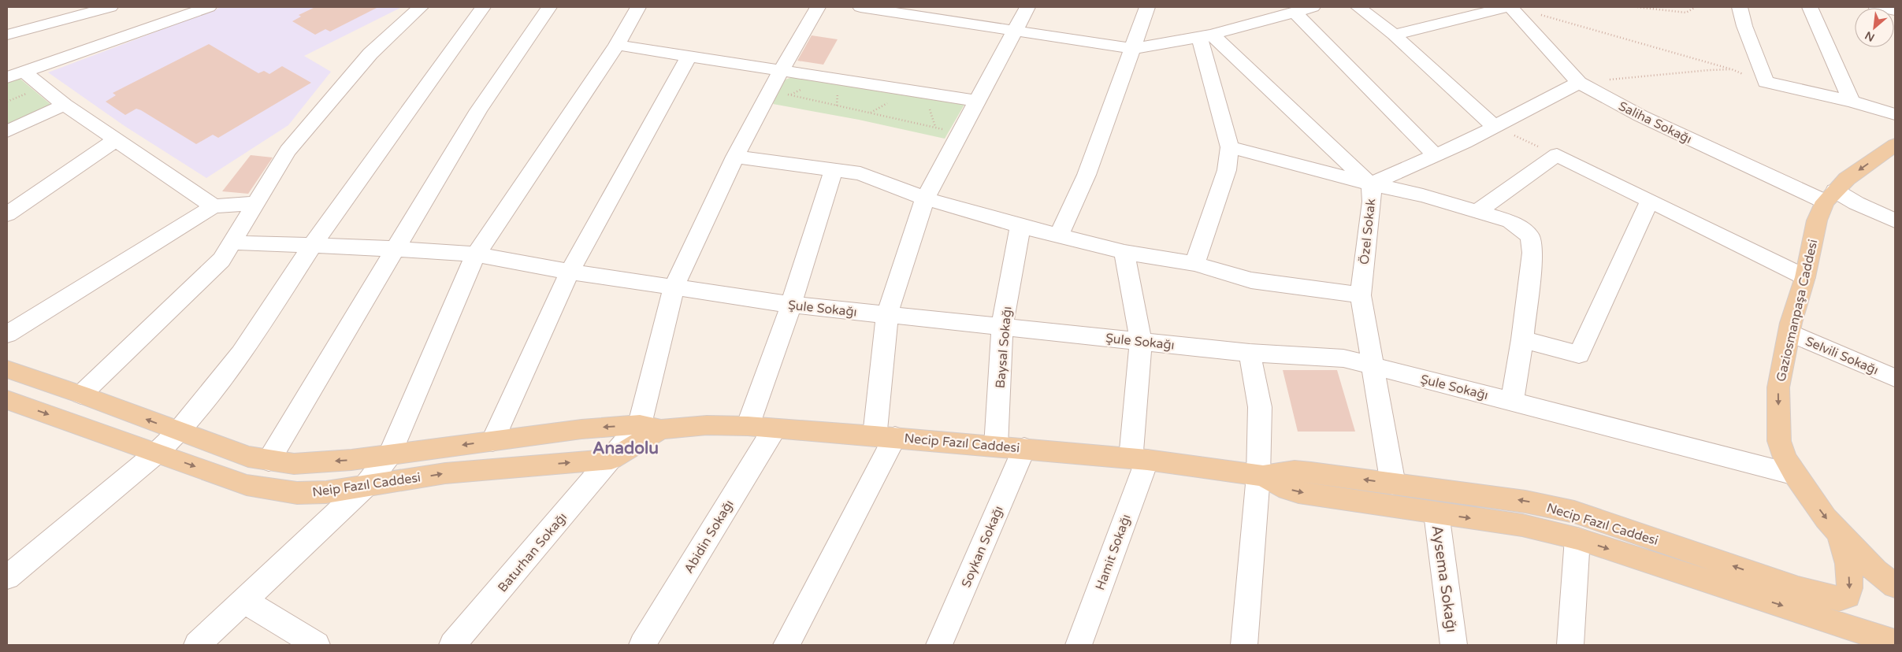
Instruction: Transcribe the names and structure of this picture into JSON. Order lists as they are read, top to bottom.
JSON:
{
  "streets": {
    "main road": ["Gaziosmanpaşa Caddesi", "Necip Fazıl Caddesi", "Neip Fazıl Caddesi"],
    "street": [
      "Saliha Sokağı",
      "Özel Sokak",
      "Şule Sokağı",
      "Baysal Sokağı",
      "Selvili Sokağı",
      "Abidin Sokağı",
      "Soykan Sokağı",
      "Baturhan Sokağı",
      "Hamit Sokağı",
      "Aysema Sokağı"
    ]
  },
  "crossings": [
    ["Saliha Sokağı", "Özel Sokak"],
    ["Saliha Sokağı", "Gaziosmanpaşa Caddesi"],
    ["Özel Sokak", "Şule Sokağı"],
    ["Özel Sokak", "Necip Fazıl Caddesi"],
    ["Şule Sokağı", "Gaziosmanpaşa Caddesi"],
    ["Şule Sokağı", "Baysal Sokağı"],
    ["Şule Sokağı", "Hamit Sokağı"],
    ["Gaziosmanpaşa Caddesi", "Selvili Sokağı"],
    ["Gaziosmanpaşa Caddesi", "Necip Fazıl Caddesi"],
    ["Baysal Sokağı", "Necip Fazıl Caddesi"],
    ["Necip Fazıl Caddesi", "Neip Fazıl Caddesi"],
    ["Necip Fazıl Caddesi", "Abidin Sokağı"],
    ["Necip Fazıl Caddesi", "Soykan Sokağı"],
    ["Necip Fazıl Caddesi", "Hamit Sokağı"],
    ["Necip Fazıl Caddesi", "Aysema Sokağı"],
    ["Neip Fazıl Caddesi", "Baturhan Sokağı"]
  ],
  "one_way": ["Gaziosmanpaşa Caddesi", "Neip Fazıl Caddesi"],
  "districts": ["Anadolu"],
  "north": "bottom left"
}
